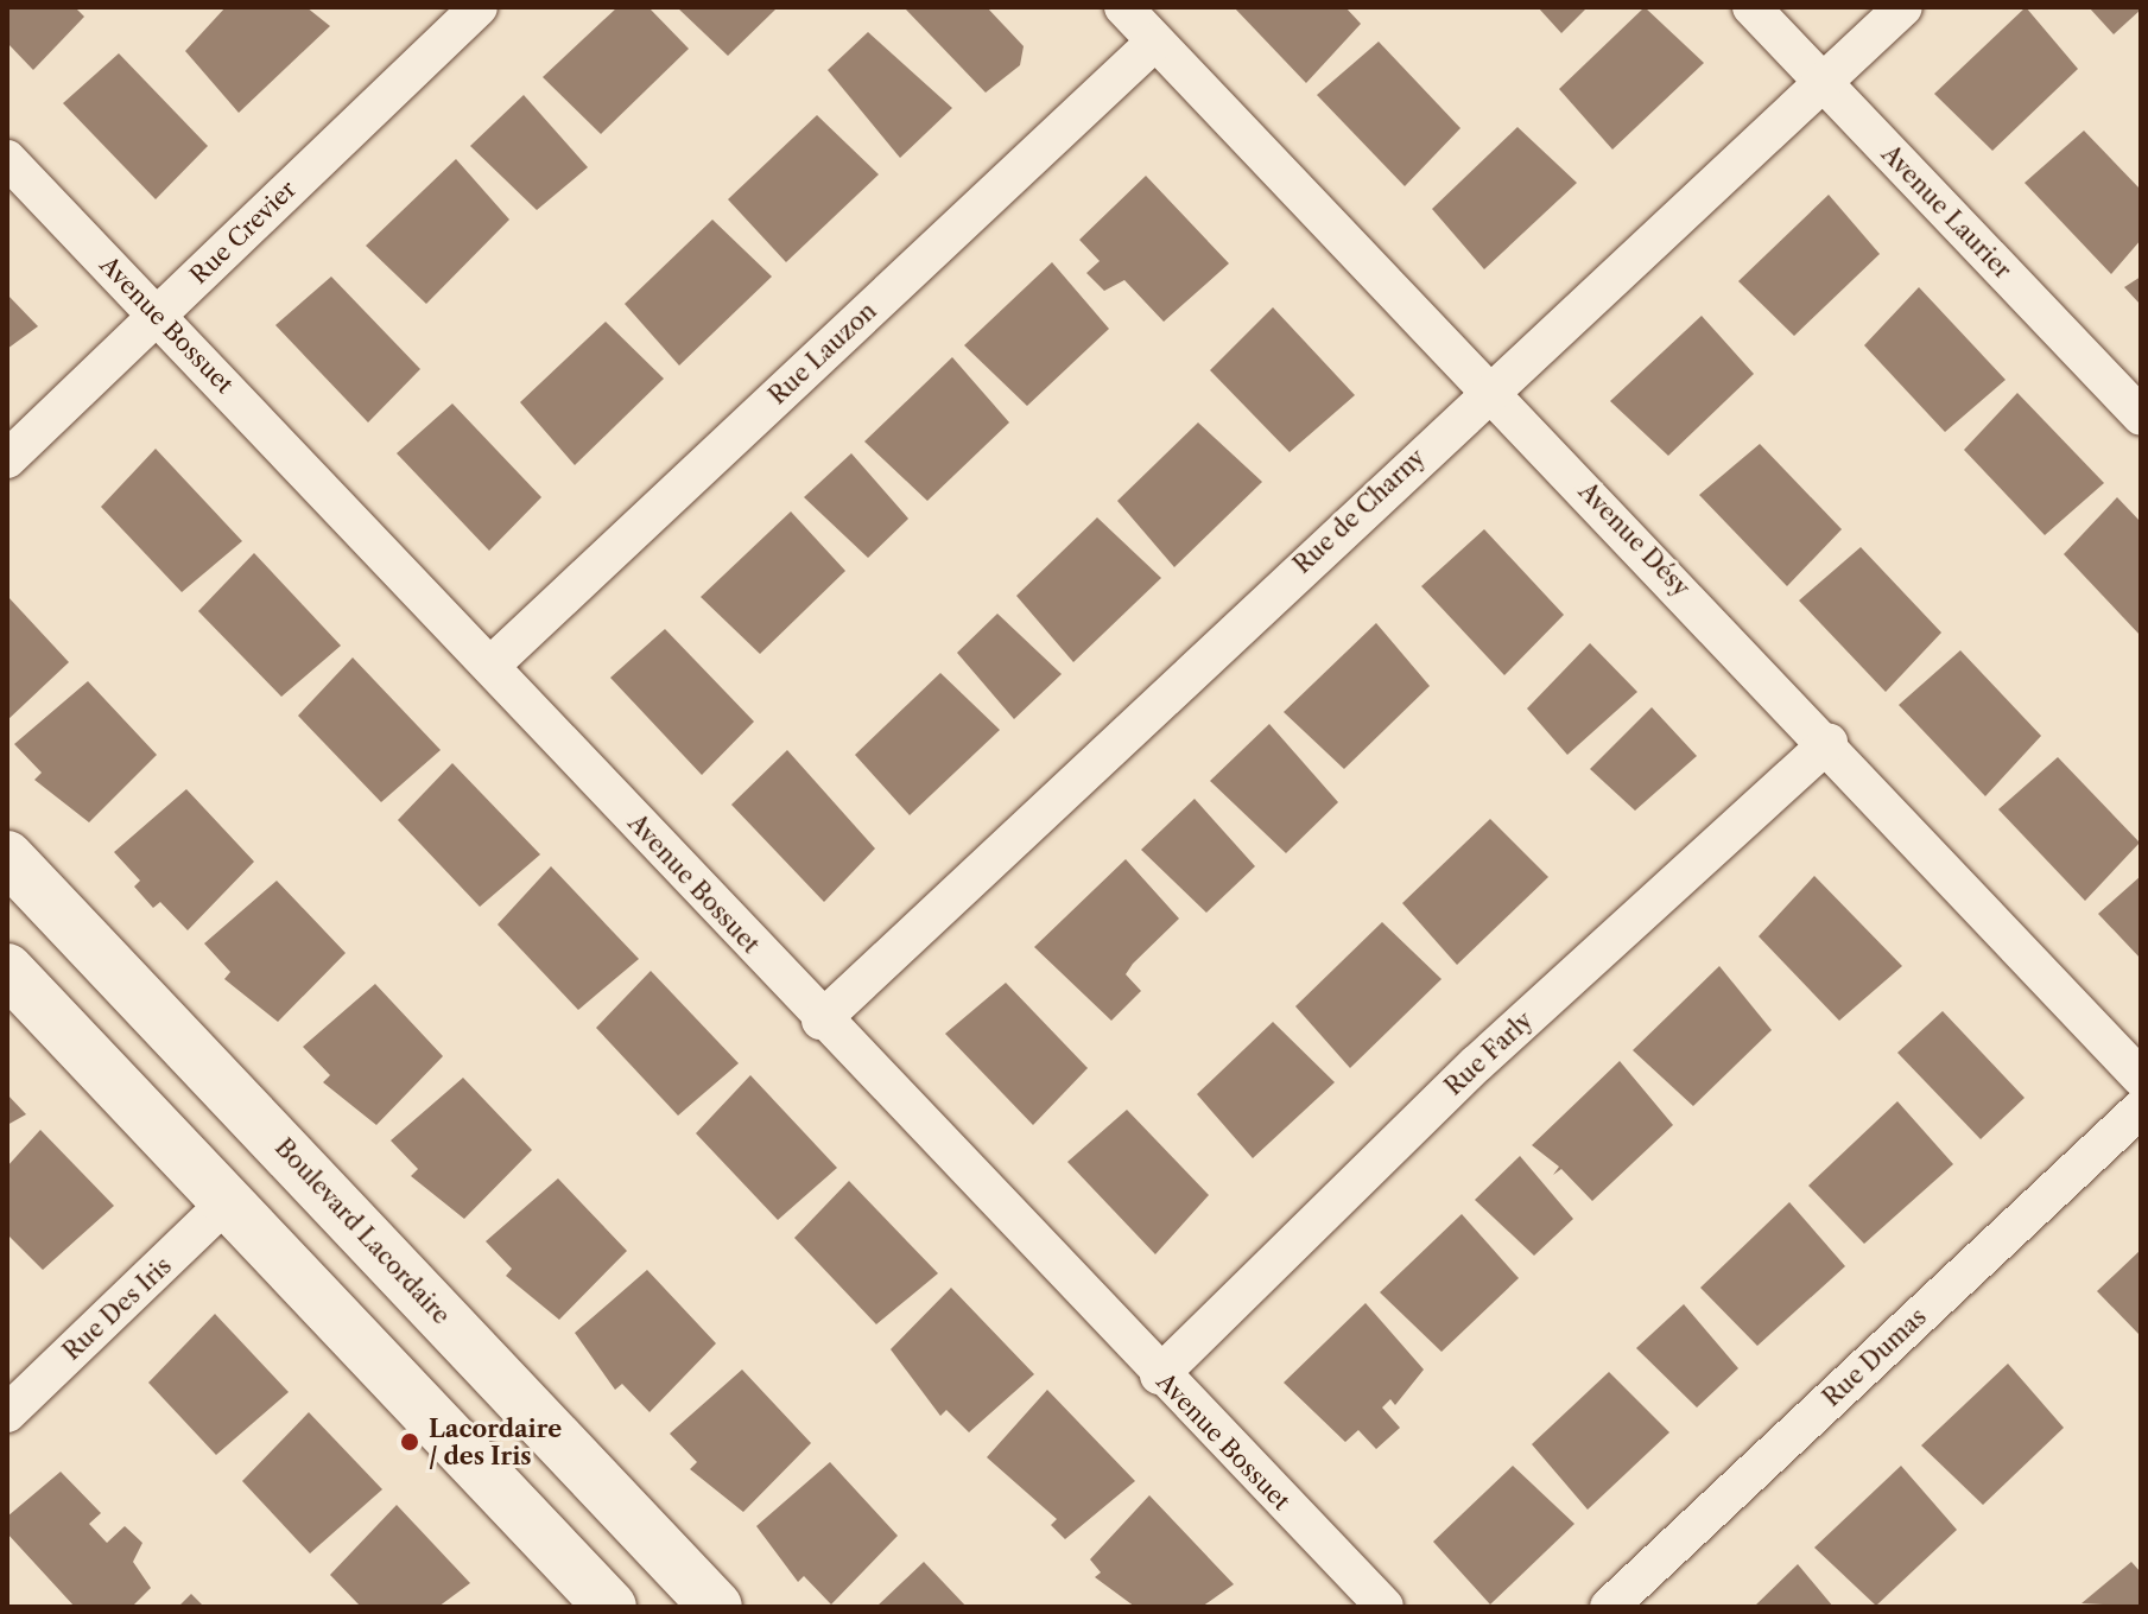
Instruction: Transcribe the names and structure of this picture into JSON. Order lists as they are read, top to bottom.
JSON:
{
  "streets": {
    "main road": ["Boulevard Lacordaire"],
    "street": [
      "Avenue Laurier",
      "Rue Crevier",
      "Avenue Bossuet",
      "Rue Lauzon",
      "Rue de Charny",
      "Avenue Désy",
      "Rue Farly",
      "Rue Des Iris",
      "Rue Dumas"
    ]
  },
  "crossings": [
    ["Avenue Laurier", "Rue de Charny"],
    ["Rue Crevier", "Avenue Bossuet"],
    ["Avenue Bossuet", "Rue Lauzon"],
    ["Avenue Bossuet", "Rue de Charny"],
    ["Avenue Bossuet", "Rue Farly"],
    ["Rue Lauzon", "Avenue Désy"],
    ["Rue de Charny", "Avenue Désy"],
    ["Avenue Désy", "Rue Farly"]
  ],
  "places": ["Lacordaire / des Iris"]
}
